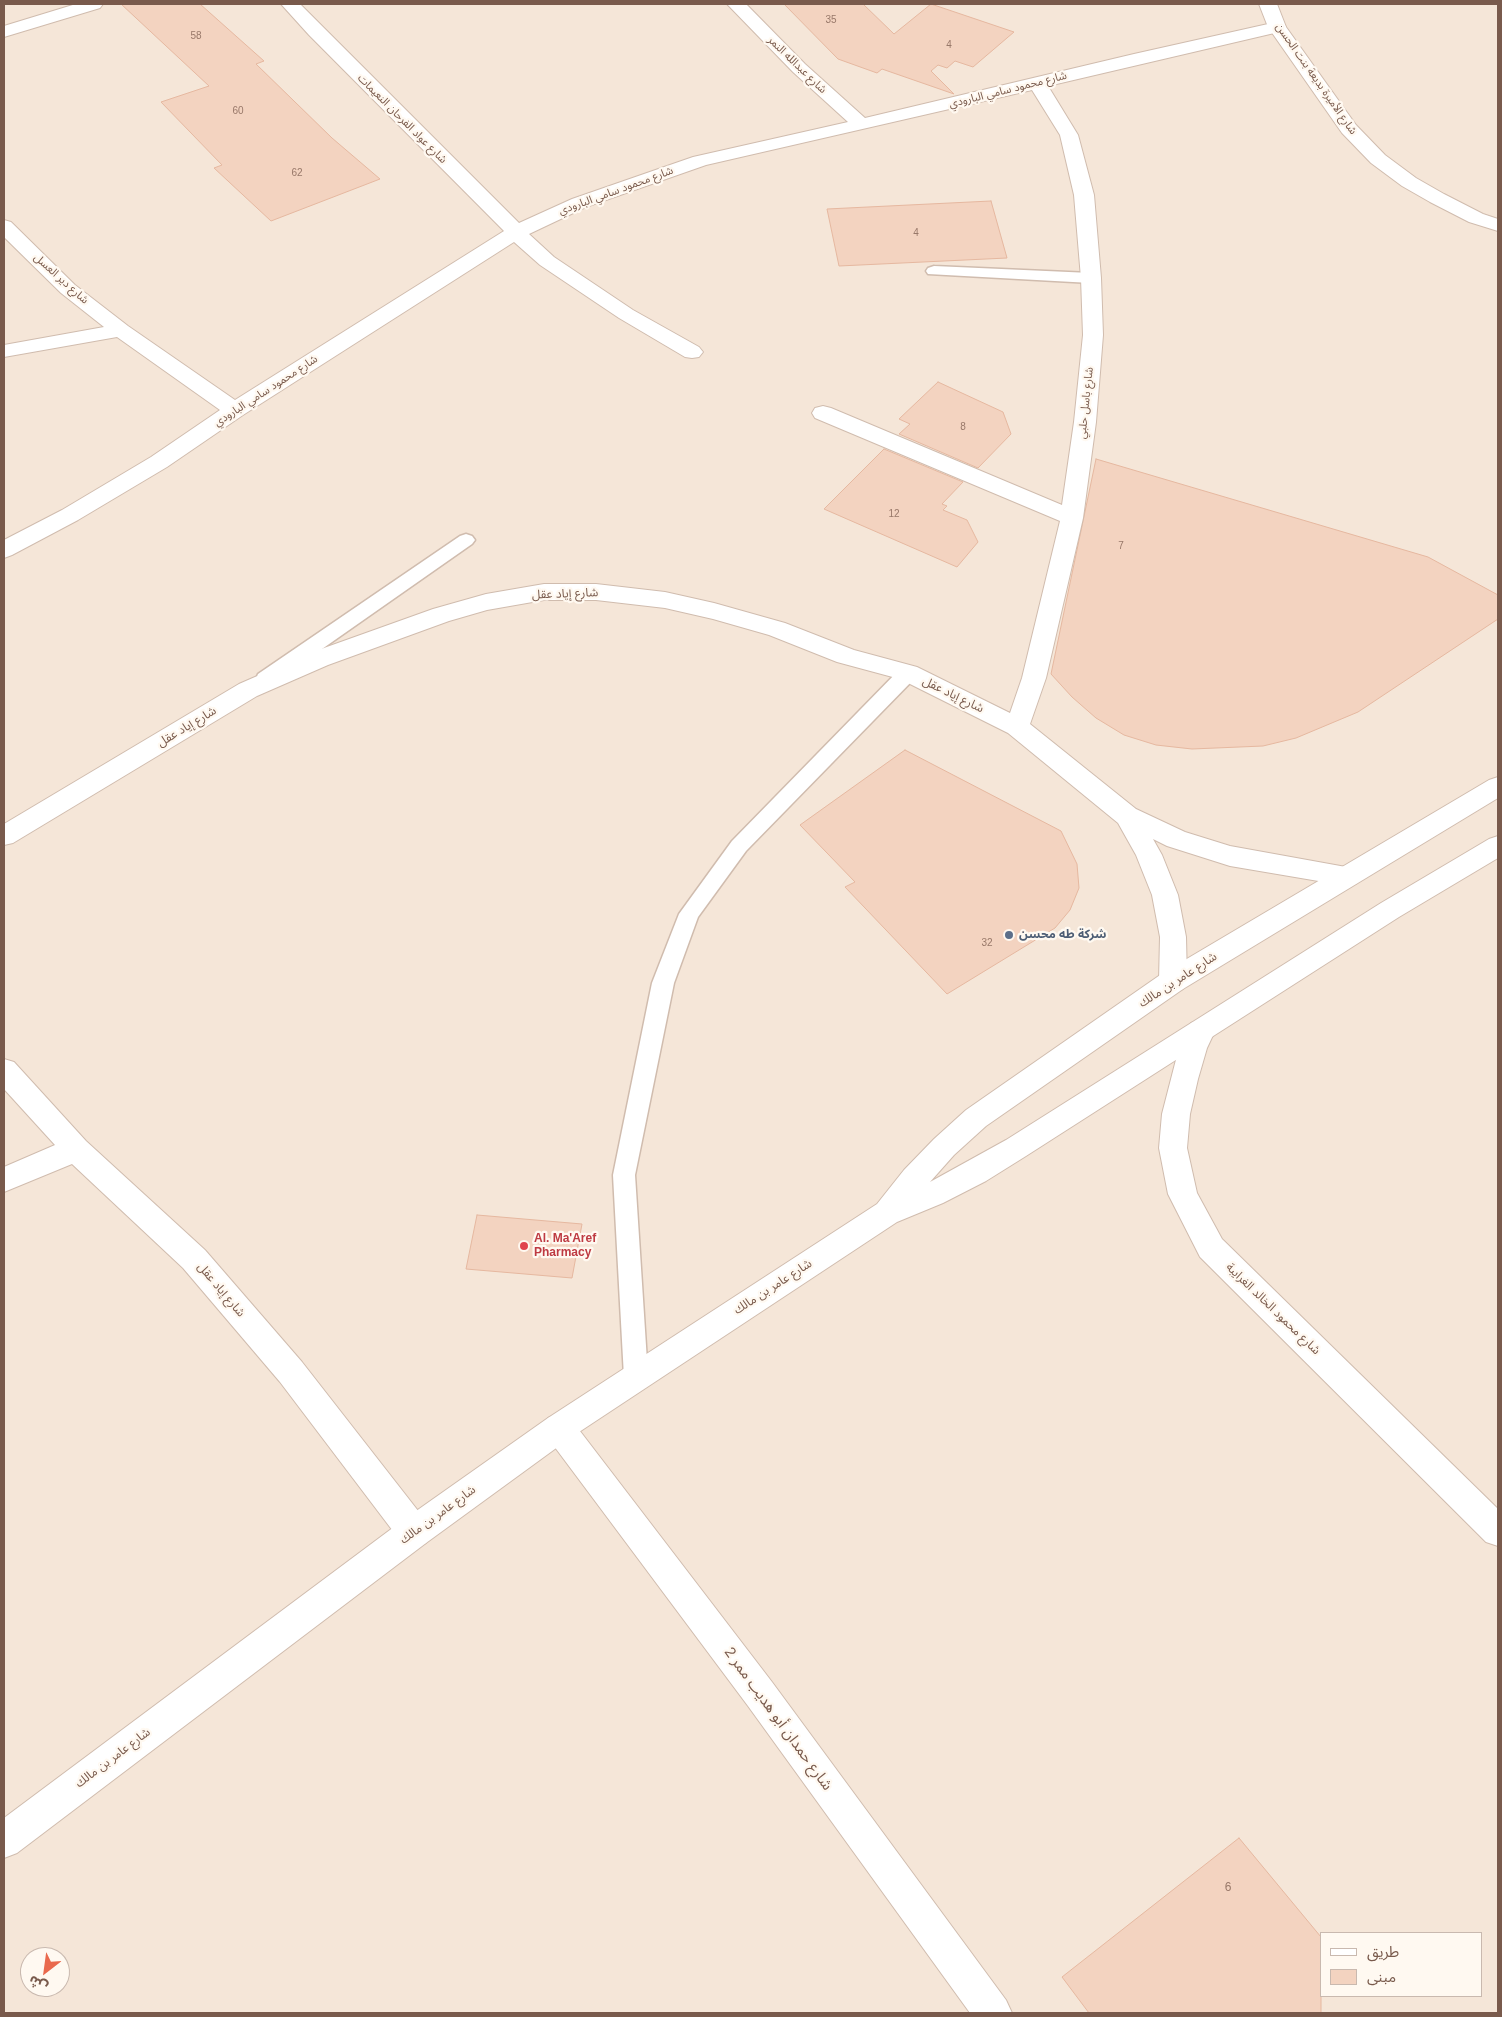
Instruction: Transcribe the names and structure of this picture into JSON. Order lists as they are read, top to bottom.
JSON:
{
  "streets": {
    "street": [
      "شارع عبدالله النمر",
      "شارع الأميرة بديعة بنت الحسن",
      "شارع محمود سامي البارودي",
      "شارع عواد الفرحان النعيمات",
      "شارع دير العسل",
      "شارع باسل حلبي",
      "شارع إياد عقل",
      "شارع عامر بن مالك",
      "شارع محمود الخالد الغرايبة",
      "شارع حمدان أبو هديب ممر 2"
    ]
  },
  "crossings": [
    ["شارع عبدالله النمر", "شارع محمود سامي البارودي"],
    ["شارع الأميرة بديعة بنت الحسن", "شارع محمود سامي البارودي"],
    ["شارع محمود سامي البارودي", "شارع عواد الفرحان النعيمات"],
    ["شارع محمود سامي البارودي", "شارع دير العسل"],
    ["شارع محمود سامي البارودي", "شارع باسل حلبي"],
    ["شارع باسل حلبي", "شارع إياد عقل"],
    ["شارع إياد عقل", "شارع عامر بن مالك"],
    ["شارع عامر بن مالك", "شارع محمود الخالد الغرايبة"],
    ["شارع عامر بن مالك", "شارع حمدان أبو هديب ممر 2"]
  ],
  "places": ["شركة طه محسن", "Al. Ma'Aref Pharmacy"],
  "house_numbers": [
    "35",
    "58",
    "4",
    "60",
    "62",
    "4",
    "8",
    "12",
    "7",
    "32",
    "6"
  ],
  "legend": ["طريق", "مبنى"],
  "north": "bottom left"
}
